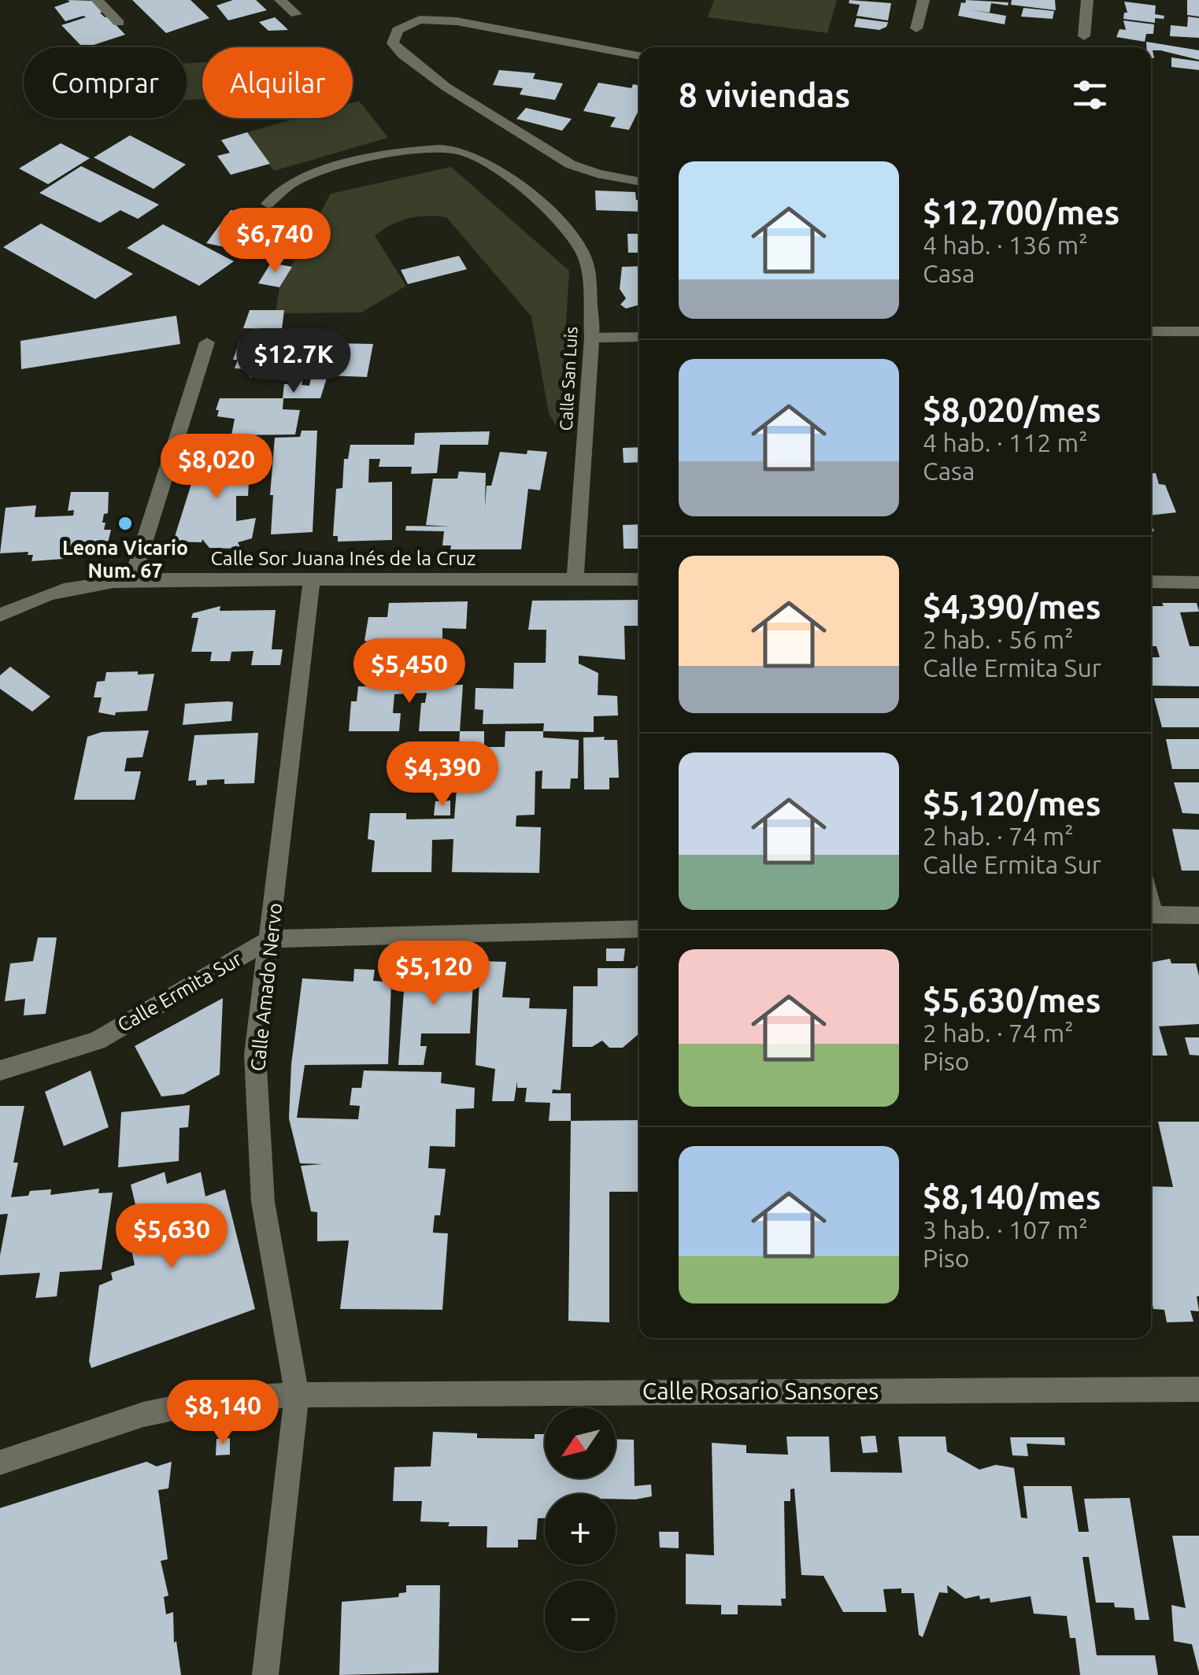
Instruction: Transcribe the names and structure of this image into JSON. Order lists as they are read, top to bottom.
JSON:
{
  "streets": {
    "street": [
      "Calle San Luis",
      "Calle Sor Juana Inés de la Cruz",
      "Calle Amado Nervo",
      "Calle Ermita Sur",
      "Calle Rosario Sansores"
    ]
  },
  "crossings": [
    ["Calle San Luis", "Calle Sor Juana Inés de la Cruz"],
    ["Calle Sor Juana Inés de la Cruz", "Calle Amado Nervo"],
    ["Calle Amado Nervo", "Calle Ermita Sur"],
    ["Calle Amado Nervo", "Calle Rosario Sansores"]
  ],
  "places": ["Leona Vicario Num. 67"],
  "north": "bottom left",
  "page": {
    "chip": ["Comprar", "Alquilar"],
    "heading": "8 viviendas",
    "list": [
      {
        "name": "$12,700/mes",
        "note": "4 hab. · 136 m² · Casa"
      },
      {
        "name": "$8,020/mes",
        "note": "4 hab. · 112 m² · Casa"
      },
      {
        "name": "$4,390/mes",
        "note": "2 hab. · 56 m² · Calle Ermita Sur"
      },
      {
        "name": "$5,120/mes",
        "note": "2 hab. · 74 m² · Calle Ermita Sur"
      },
      {
        "name": "$5,630/mes",
        "note": "2 hab. · 74 m² · Piso"
      },
      {
        "name": "$8,140/mes",
        "note": "3 hab. · 107 m² · Piso"
      }
    ],
    "price": [
      "$6,740",
      "$12.7K",
      "$8,020",
      "$5,450",
      "$4,390",
      "$5,120",
      "$5,630",
      "$8,140"
    ],
    "map_buttons": ["+", "−"]
  }
}
